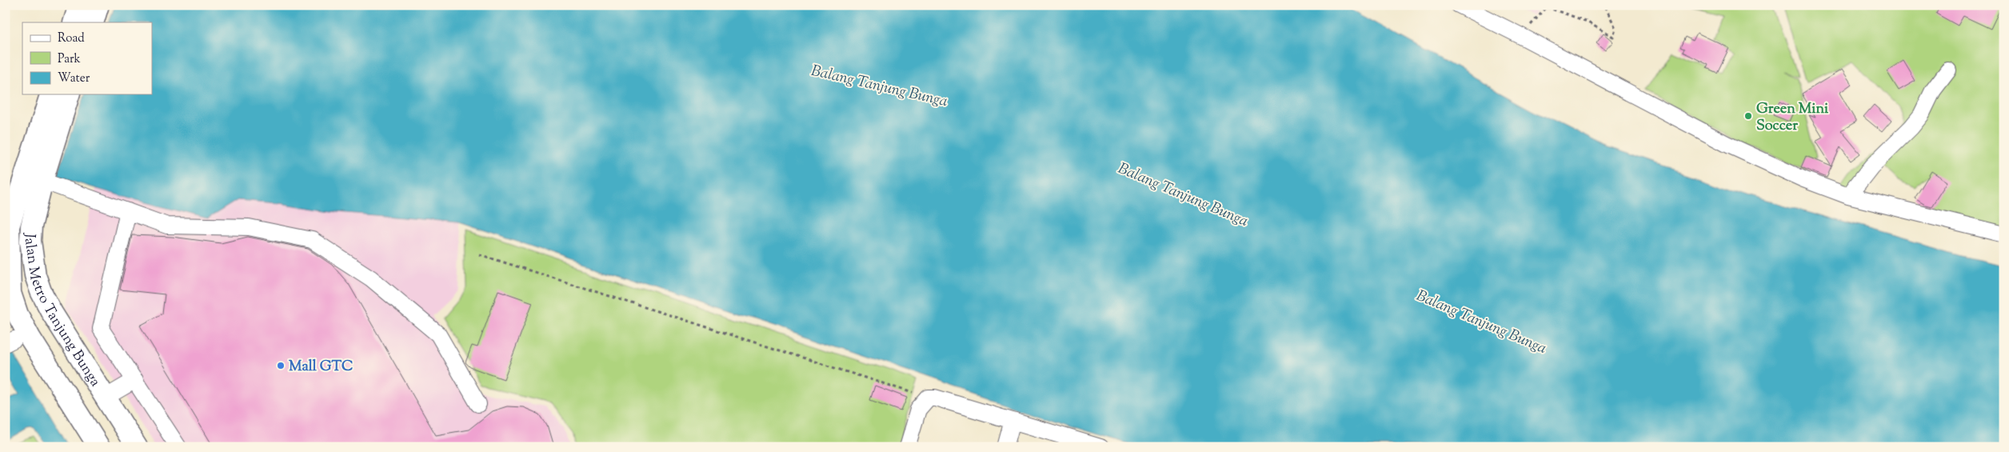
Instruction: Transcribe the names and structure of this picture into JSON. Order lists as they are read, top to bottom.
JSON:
{
  "streets": {
    "main road": ["Jalan Metro Tanjung Bunga"]
  },
  "water": ["Balang Tanjung Bunga"],
  "places": ["Green Mini Soccer", "Mall GTC"],
  "legend": ["Road", "Park", "Water"]
}
